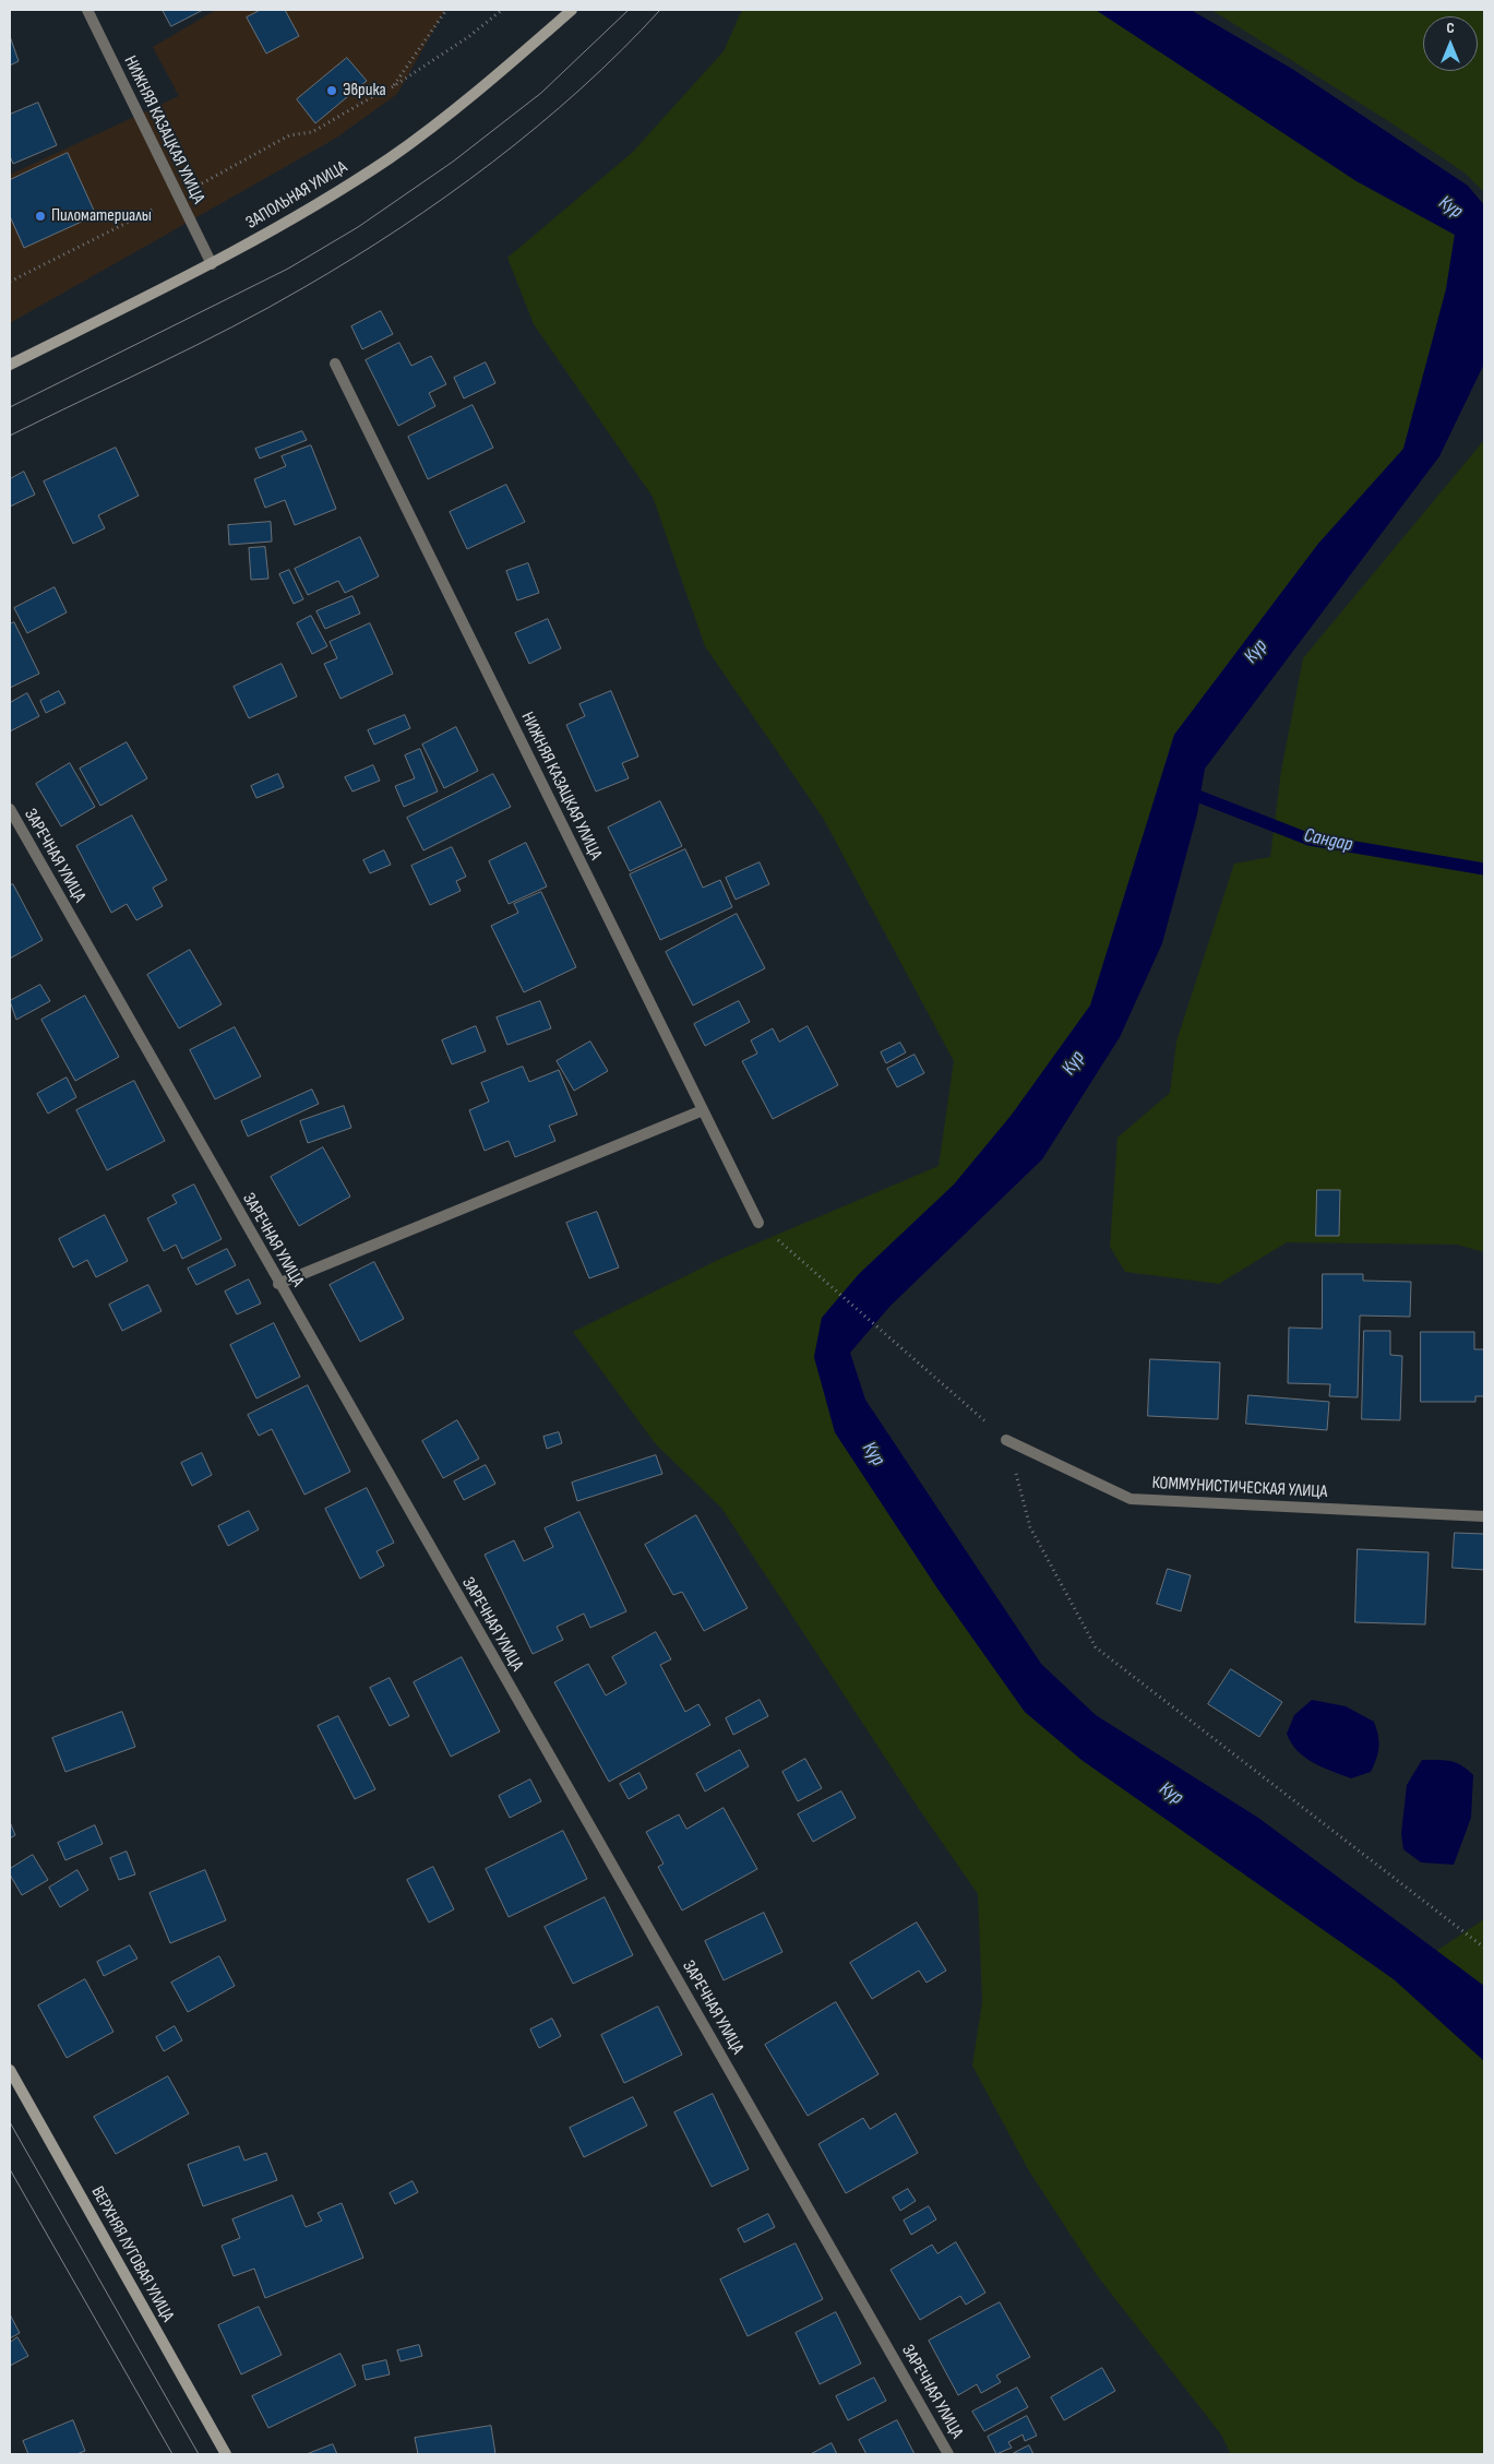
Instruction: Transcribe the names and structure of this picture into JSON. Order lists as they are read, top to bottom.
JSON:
{
  "streets": {
    "main road": ["ЗАПОЛЬНАЯ УЛИЦА", "ВЕРХНЯЯ ЛУГОВАЯ УЛИЦА"],
    "street": ["НИЖНЯЯ КАЗАЦКАЯ УЛИЦА", "ЗАРЕЧНАЯ УЛИЦА", "КОММУНИСТИЧЕСКАЯ УЛИЦА"]
  },
  "crossings": [
    ["НИЖНЯЯ КАЗАЦКАЯ УЛИЦА", "ЗАПОЛЬНАЯ УЛИЦА"]
  ],
  "water": ["Кур", "Сандар"],
  "places": ["Эврика", "Пиломатериалы"],
  "north": "top"
}
